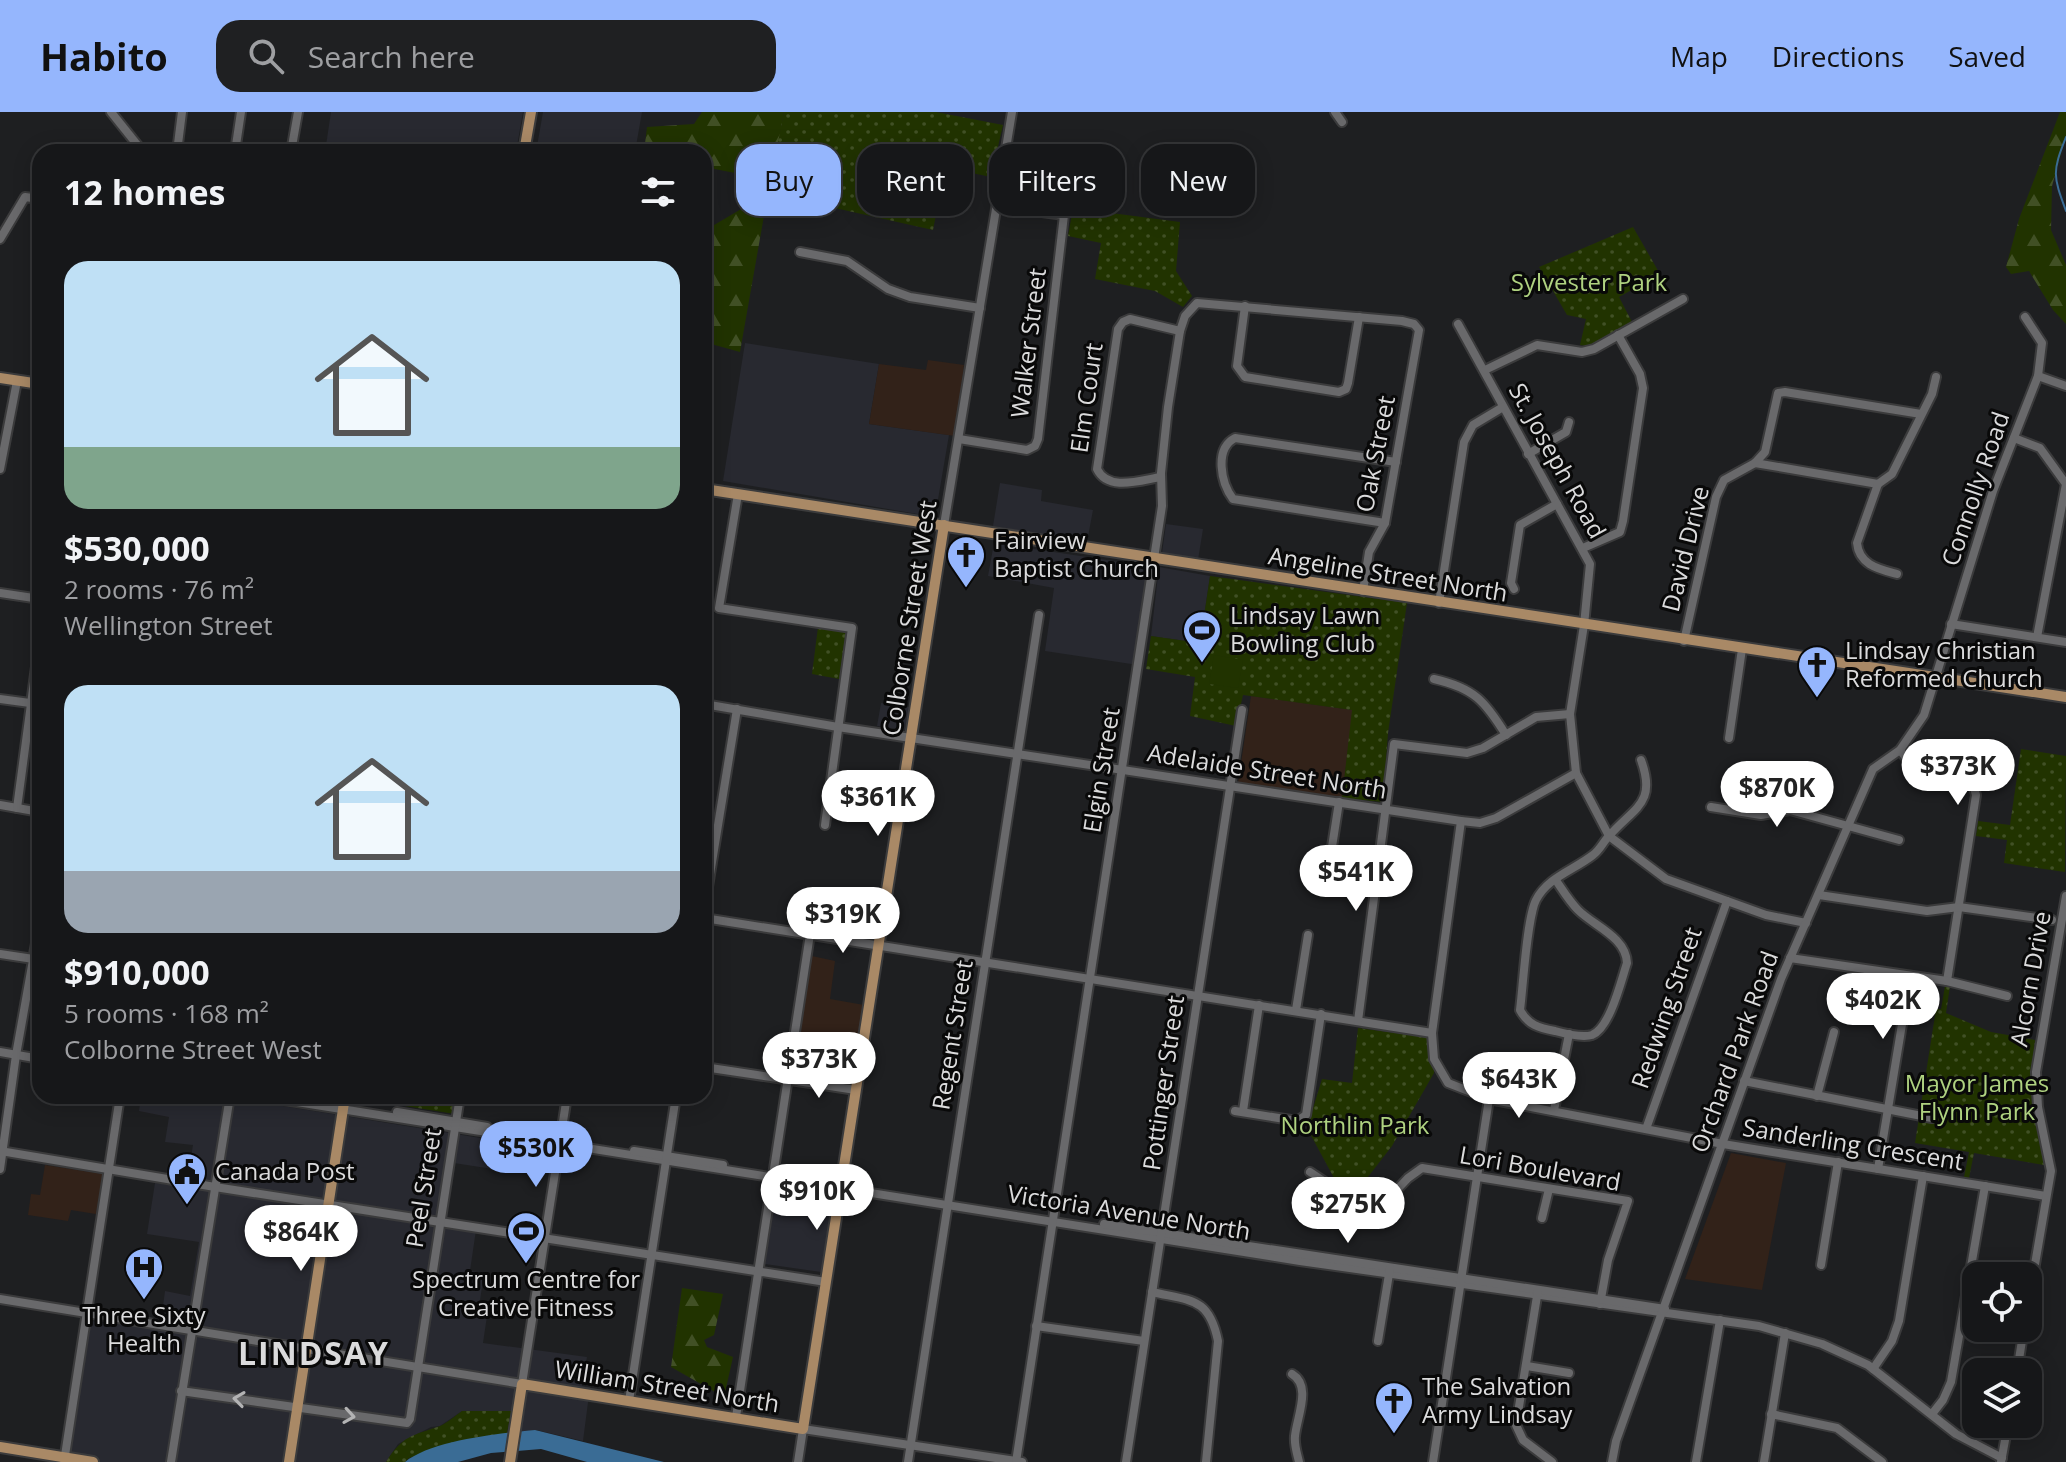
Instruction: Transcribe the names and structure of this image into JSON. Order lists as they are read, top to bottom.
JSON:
{
  "streets": {
    "main road": ["Angeline Street North", "Colborne Street West", "William Street North"],
    "street": [
      "Walker Street",
      "Elm Court",
      "Oak Street",
      "St. Joseph Road",
      "Connolly Road",
      "David Drive",
      "Elgin Street",
      "Adelaide Street North",
      "Alcorn Drive",
      "Redwing Street",
      "Regent Street",
      "Orchard Park Road",
      "Pottinger Street",
      "Sanderling Crescent",
      "Lori Boulevard",
      "Peel Street",
      "Victoria Avenue North"
    ]
  },
  "crossings": [
    ["Walker Street", "Colborne Street West"],
    ["Elm Court", "Elgin Street"],
    ["Oak Street", "Angeline Street North"],
    ["St. Joseph Road", "Angeline Street North"],
    ["St. Joseph Road", "Adelaide Street North"],
    ["Connolly Road", "Angeline Street North"],
    ["Connolly Road", "Orchard Park Road"],
    ["David Drive", "Angeline Street North"],
    ["Angeline Street North", "Colborne Street West"],
    ["Angeline Street North", "Elgin Street"],
    ["Angeline Street North", "Orchard Park Road"],
    ["Colborne Street West", "Adelaide Street North"],
    ["Colborne Street West", "Victoria Avenue North"],
    ["Colborne Street West", "William Street North"],
    ["Elgin Street", "Adelaide Street North"],
    ["Elgin Street", "Victoria Avenue North"],
    ["Elgin Street", "William Street North"],
    ["Adelaide Street North", "Regent Street"],
    ["Adelaide Street North", "Pottinger Street"],
    ["Adelaide Street North", "Sanderling Crescent"],
    ["Alcorn Drive", "Sanderling Crescent"],
    ["Redwing Street", "Sanderling Crescent"],
    ["Regent Street", "Victoria Avenue North"],
    ["Regent Street", "William Street North"],
    ["Orchard Park Road", "Sanderling Crescent"],
    ["Orchard Park Road", "Victoria Avenue North"],
    ["Pottinger Street", "Victoria Avenue North"],
    ["Lori Boulevard", "Victoria Avenue North"],
    ["Peel Street", "Victoria Avenue North"],
    ["Peel Street", "William Street North"]
  ],
  "districts": ["LINDSAY"],
  "parks": ["Sylvester Park", "Mayor James Flynn Park", "Northlin Park"],
  "places": {
    "church": ["Fairview Baptist Church", "Lindsay Christian Reformed Church", "The Salvation Army Lindsay"],
    "sports": ["Lindsay Lawn Bowling Club", "Spectrum Centre for Creative Fitness"],
    "public building": ["Canada Post"],
    "hospital": ["Three Sixty Health"]
  },
  "page": {
    "header": "Habito",
    "search": "Search here",
    "nav": ["Map", "Directions", "Saved"],
    "chip": [
      "Buy",
      "Rent",
      "Filters",
      "New"
    ],
    "heading": "12 homes",
    "list": [
      {
        "name": "$530,000",
        "note": "2 rooms · 76 m² · Wellington Street"
      },
      {
        "name": "$910,000",
        "note": "5 rooms · 168 m² · Colborne Street West"
      }
    ],
    "price": [
      "$373K",
      "$870K",
      "$361K",
      "$541K",
      "$319K",
      "$402K",
      "$373K",
      "$643K",
      "$530K",
      "$910K",
      "$275K",
      "$864K"
    ]
  }
}
